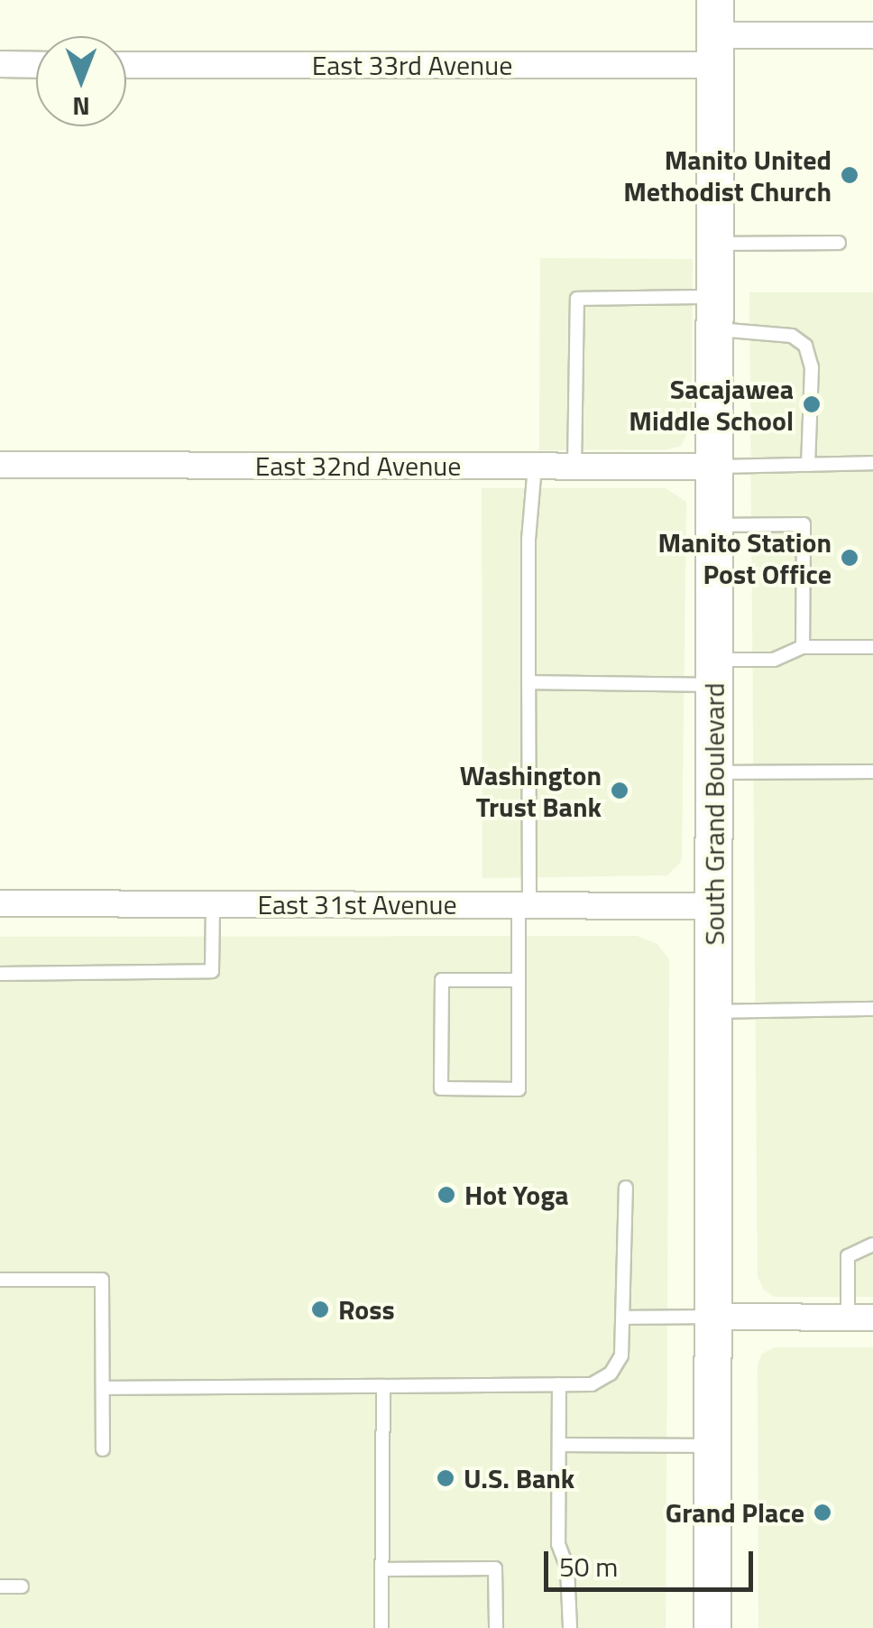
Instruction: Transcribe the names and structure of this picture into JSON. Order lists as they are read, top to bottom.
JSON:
{
  "streets": {
    "main road": ["South Grand Boulevard"],
    "street": ["East 33rd Avenue", "East 32nd Avenue", "East 31st Avenue"]
  },
  "crossings": [
    ["East 33rd Avenue", "South Grand Boulevard"],
    ["East 32nd Avenue", "South Grand Boulevard"],
    ["South Grand Boulevard", "East 31st Avenue"]
  ],
  "places": [
    "Manito United Methodist Church",
    "Sacajawea Middle School",
    "Manito Station Post Office",
    "Washington Trust Bank",
    "Hot Yoga",
    "Ross",
    "U.S. Bank",
    "Grand Place"
  ],
  "scale_bar": "50 m",
  "north": "bottom"
}
